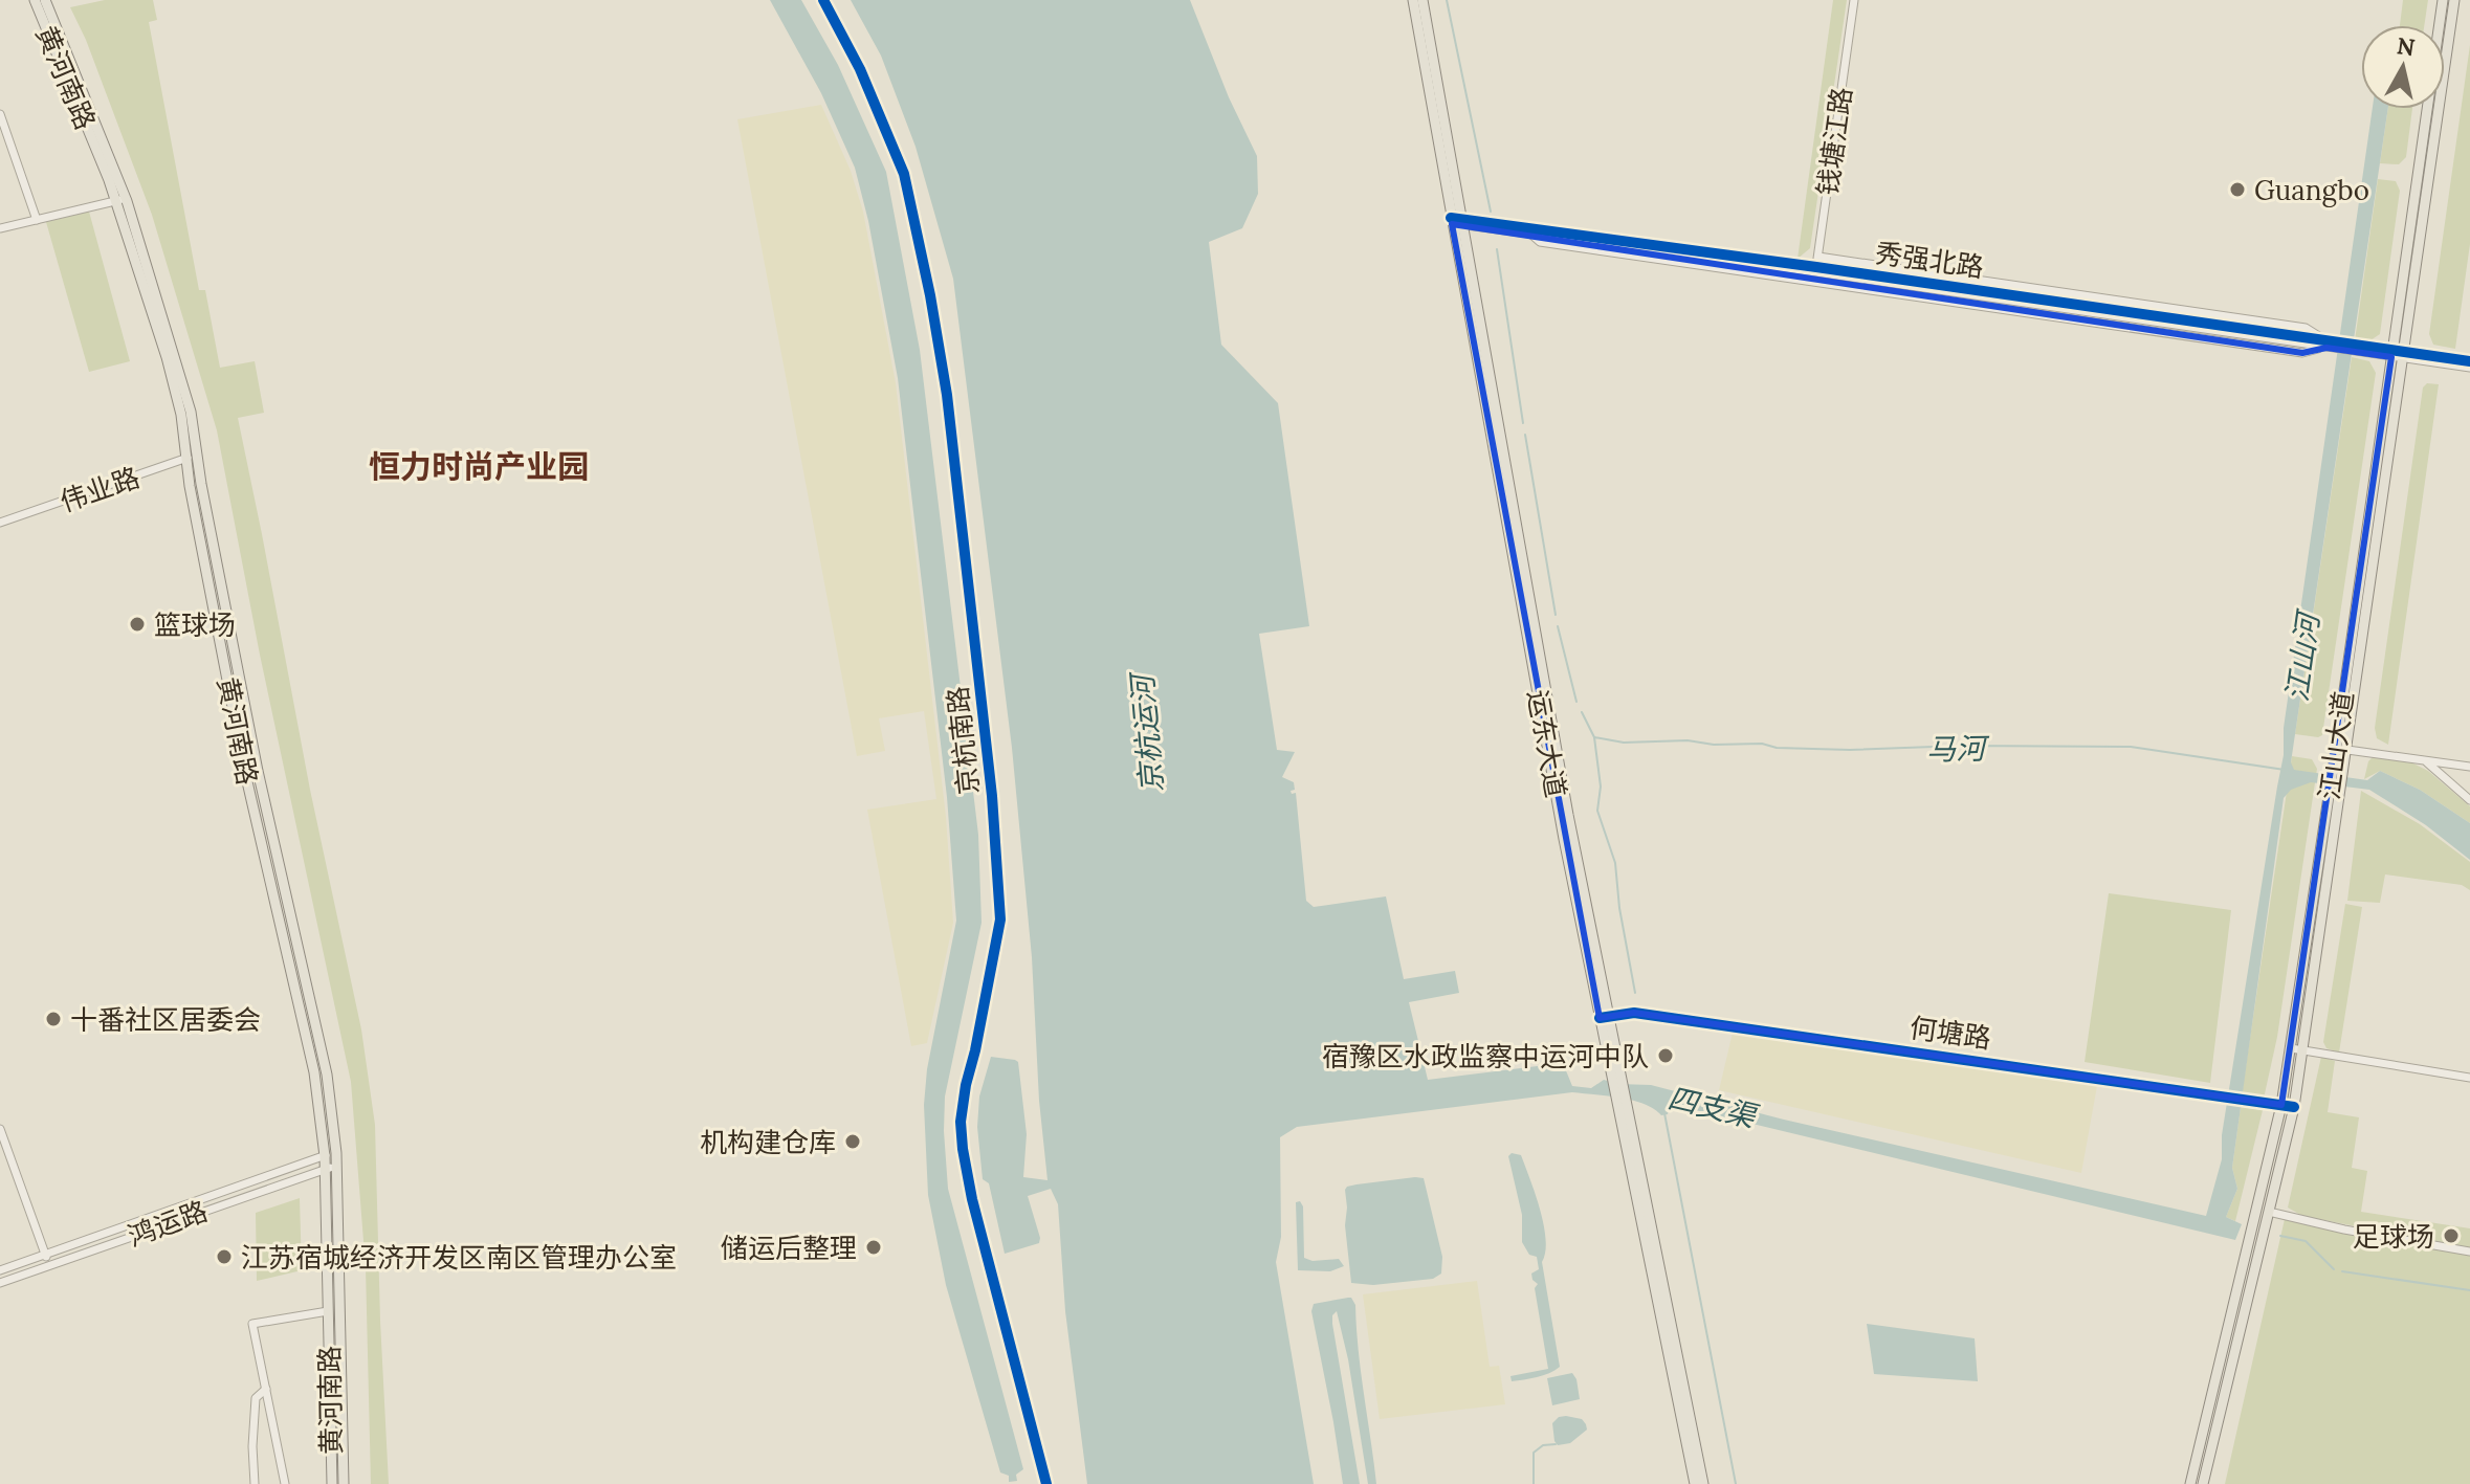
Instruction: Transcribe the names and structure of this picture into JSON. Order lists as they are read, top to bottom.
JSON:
{
  "streets": {
    "main road": ["黄河南路", "运东大道", "江山大道"],
    "street": [
      "钱塘江路",
      "秀强北路",
      "伟业路",
      "京杭南路",
      "何塘路",
      "鸿运路"
    ]
  },
  "crossings": [
    ["黄河南路", "伟业路"],
    ["黄河南路", "鸿运路"],
    ["钱塘江路", "秀强北路"],
    ["秀强北路", "运东大道"],
    ["秀强北路", "江山大道"],
    ["运东大道", "何塘路"],
    ["江山大道", "何塘路"]
  ],
  "districts": ["恒力时尚产业园"],
  "water": [
    "江山河",
    "京杭运河",
    "马河",
    "四支渠"
  ],
  "places": [
    "Guangbo",
    "篮球场",
    "十番社区居委会",
    "宿豫区水政监察中运河中队",
    "机构建仓库",
    "足球场",
    "储运后整理",
    "江苏宿城经济开发区南区管理办公室"
  ],
  "north": "top"
}
